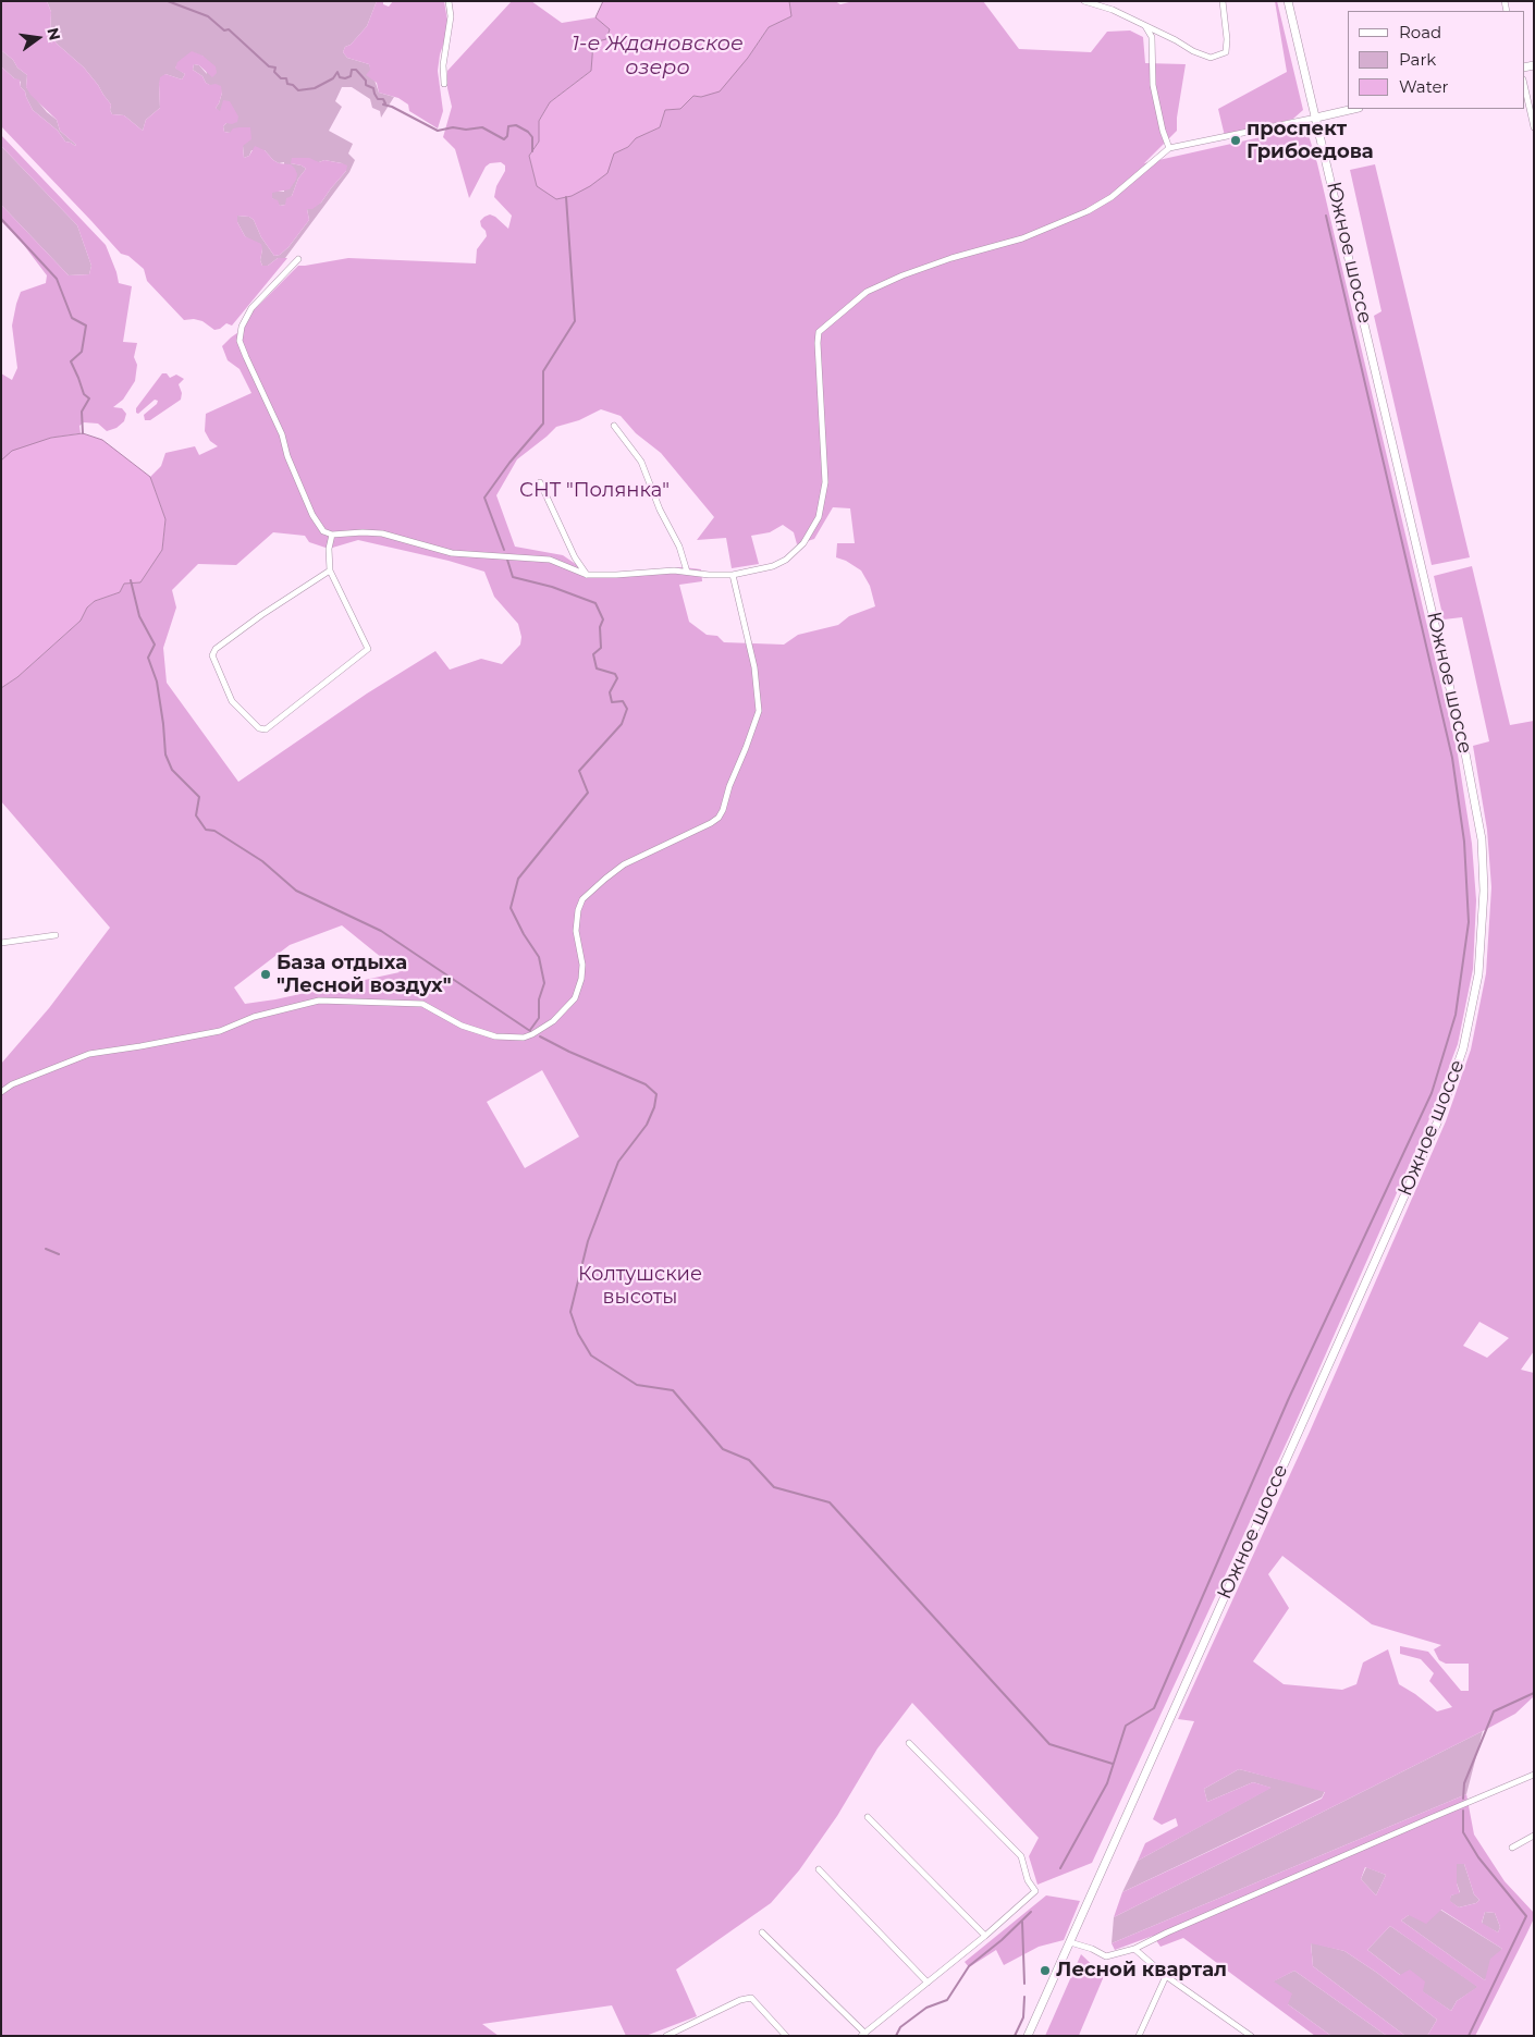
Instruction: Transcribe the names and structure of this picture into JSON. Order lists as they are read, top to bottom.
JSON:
{
  "streets": {
    "street": ["Южное шоссе"]
  },
  "water": ["1-е Ждановское озеро"],
  "parks": ["СНТ \"Полянка\"", "Колтушские высоты"],
  "places": ["проспект Грибоедова", "База отдыха \"Лесной воздух\"", "Лесной квартал"],
  "legend": ["Road", "Park", "Water"],
  "north": "right"
}
